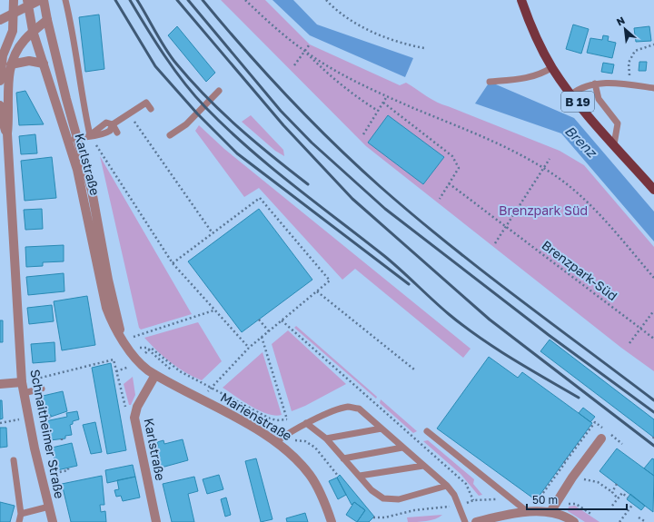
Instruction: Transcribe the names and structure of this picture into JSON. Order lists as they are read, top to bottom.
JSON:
{
  "streets": {
    "main road": ["B 19"],
    "street": ["Karlstraße", "Marienstraße", "Schnaitheimer Straße"],
    "path": ["Brenzpark-Süd"]
  },
  "crossings": [
    ["Karlstraße", "Marienstraße"],
    ["Karlstraße", "Schnaitheimer Straße"]
  ],
  "water": ["Brenz"],
  "parks": ["Brenzpark Süd"],
  "scale_bar": "50 m",
  "north": "top left"
}
